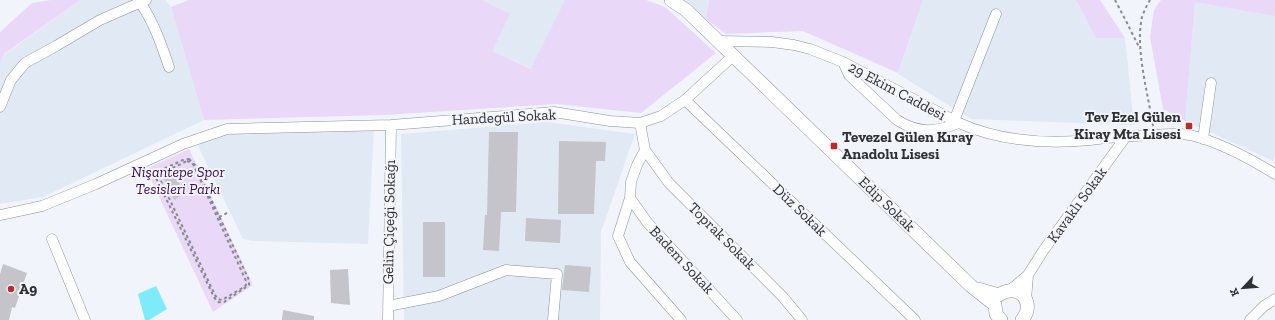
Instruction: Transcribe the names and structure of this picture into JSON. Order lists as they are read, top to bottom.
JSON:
{
  "streets": {
    "main road": ["Edip Sokak"],
    "street": [
      "29 Ekim Caddesi",
      "Handegül Sokak",
      "Kavaklı Sokak",
      "Düz Sokak",
      "Gelin Çiçeği Sokağı",
      "Toprak Sokak",
      "Badem Sokak"
    ]
  },
  "crossings": [
    ["29 Ekim Caddesi", "Edip Sokak"],
    ["29 Ekim Caddesi", "Kavaklı Sokak"],
    ["Handegül Sokak", "Edip Sokak"],
    ["Handegül Sokak", "Düz Sokak"],
    ["Handegül Sokak", "Gelin Çiçeği Sokağı"]
  ],
  "parks": ["Nişantepe Spor Tesisleri Parkı"],
  "places": {
    "transit": ["Tev Ezel Gülen Kiray Mta Lisesi", "Tevezel Gülen Kıray Anadolu Lisesi"],
    "other": ["A9"]
  },
  "north": "bottom left"
}
